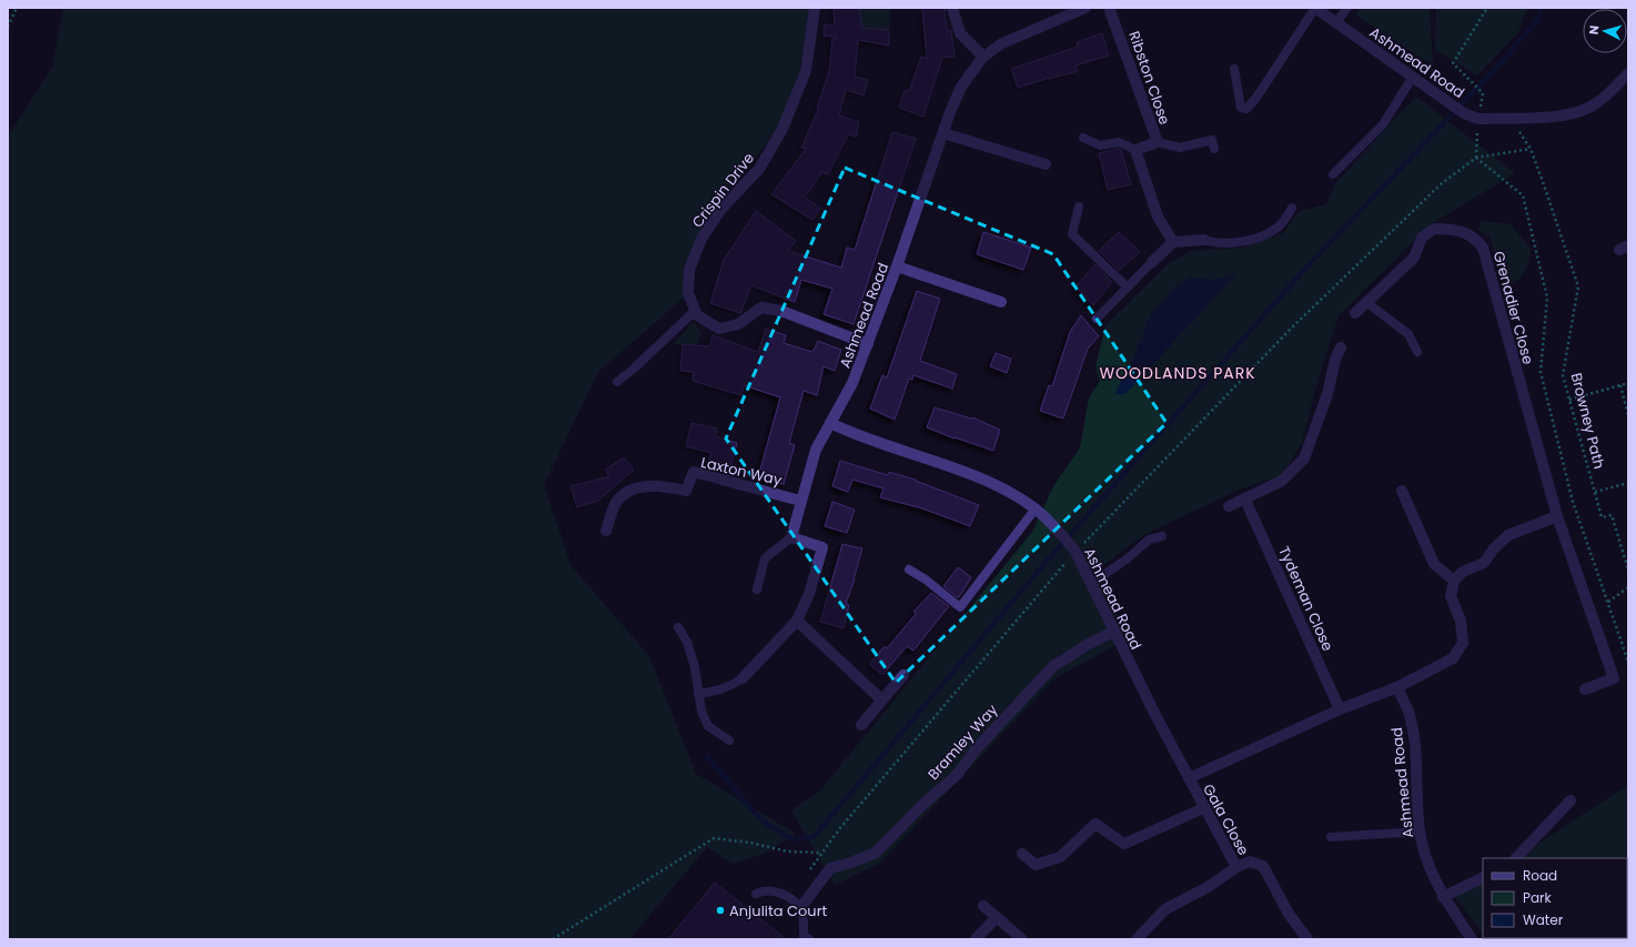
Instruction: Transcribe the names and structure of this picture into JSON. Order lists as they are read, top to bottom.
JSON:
{
  "streets": {
    "street": [
      "Ashmead Road",
      "Ribston Close",
      "Crispin Drive",
      "Grenadier Close",
      "Laxton Way",
      "Tydeman Close",
      "Bramley Way",
      "Gala Close"
    ],
    "path": ["Browney Path"]
  },
  "crossings": [
    ["Ashmead Road", "Browney Path"],
    ["Ashmead Road", "Bramley Way"],
    ["Ashmead Road", "Gala Close"]
  ],
  "districts": ["WOODLANDS PARK"],
  "places": ["Anjulita Court"],
  "legend": ["Road", "Park", "Water"],
  "north": "left"
}
